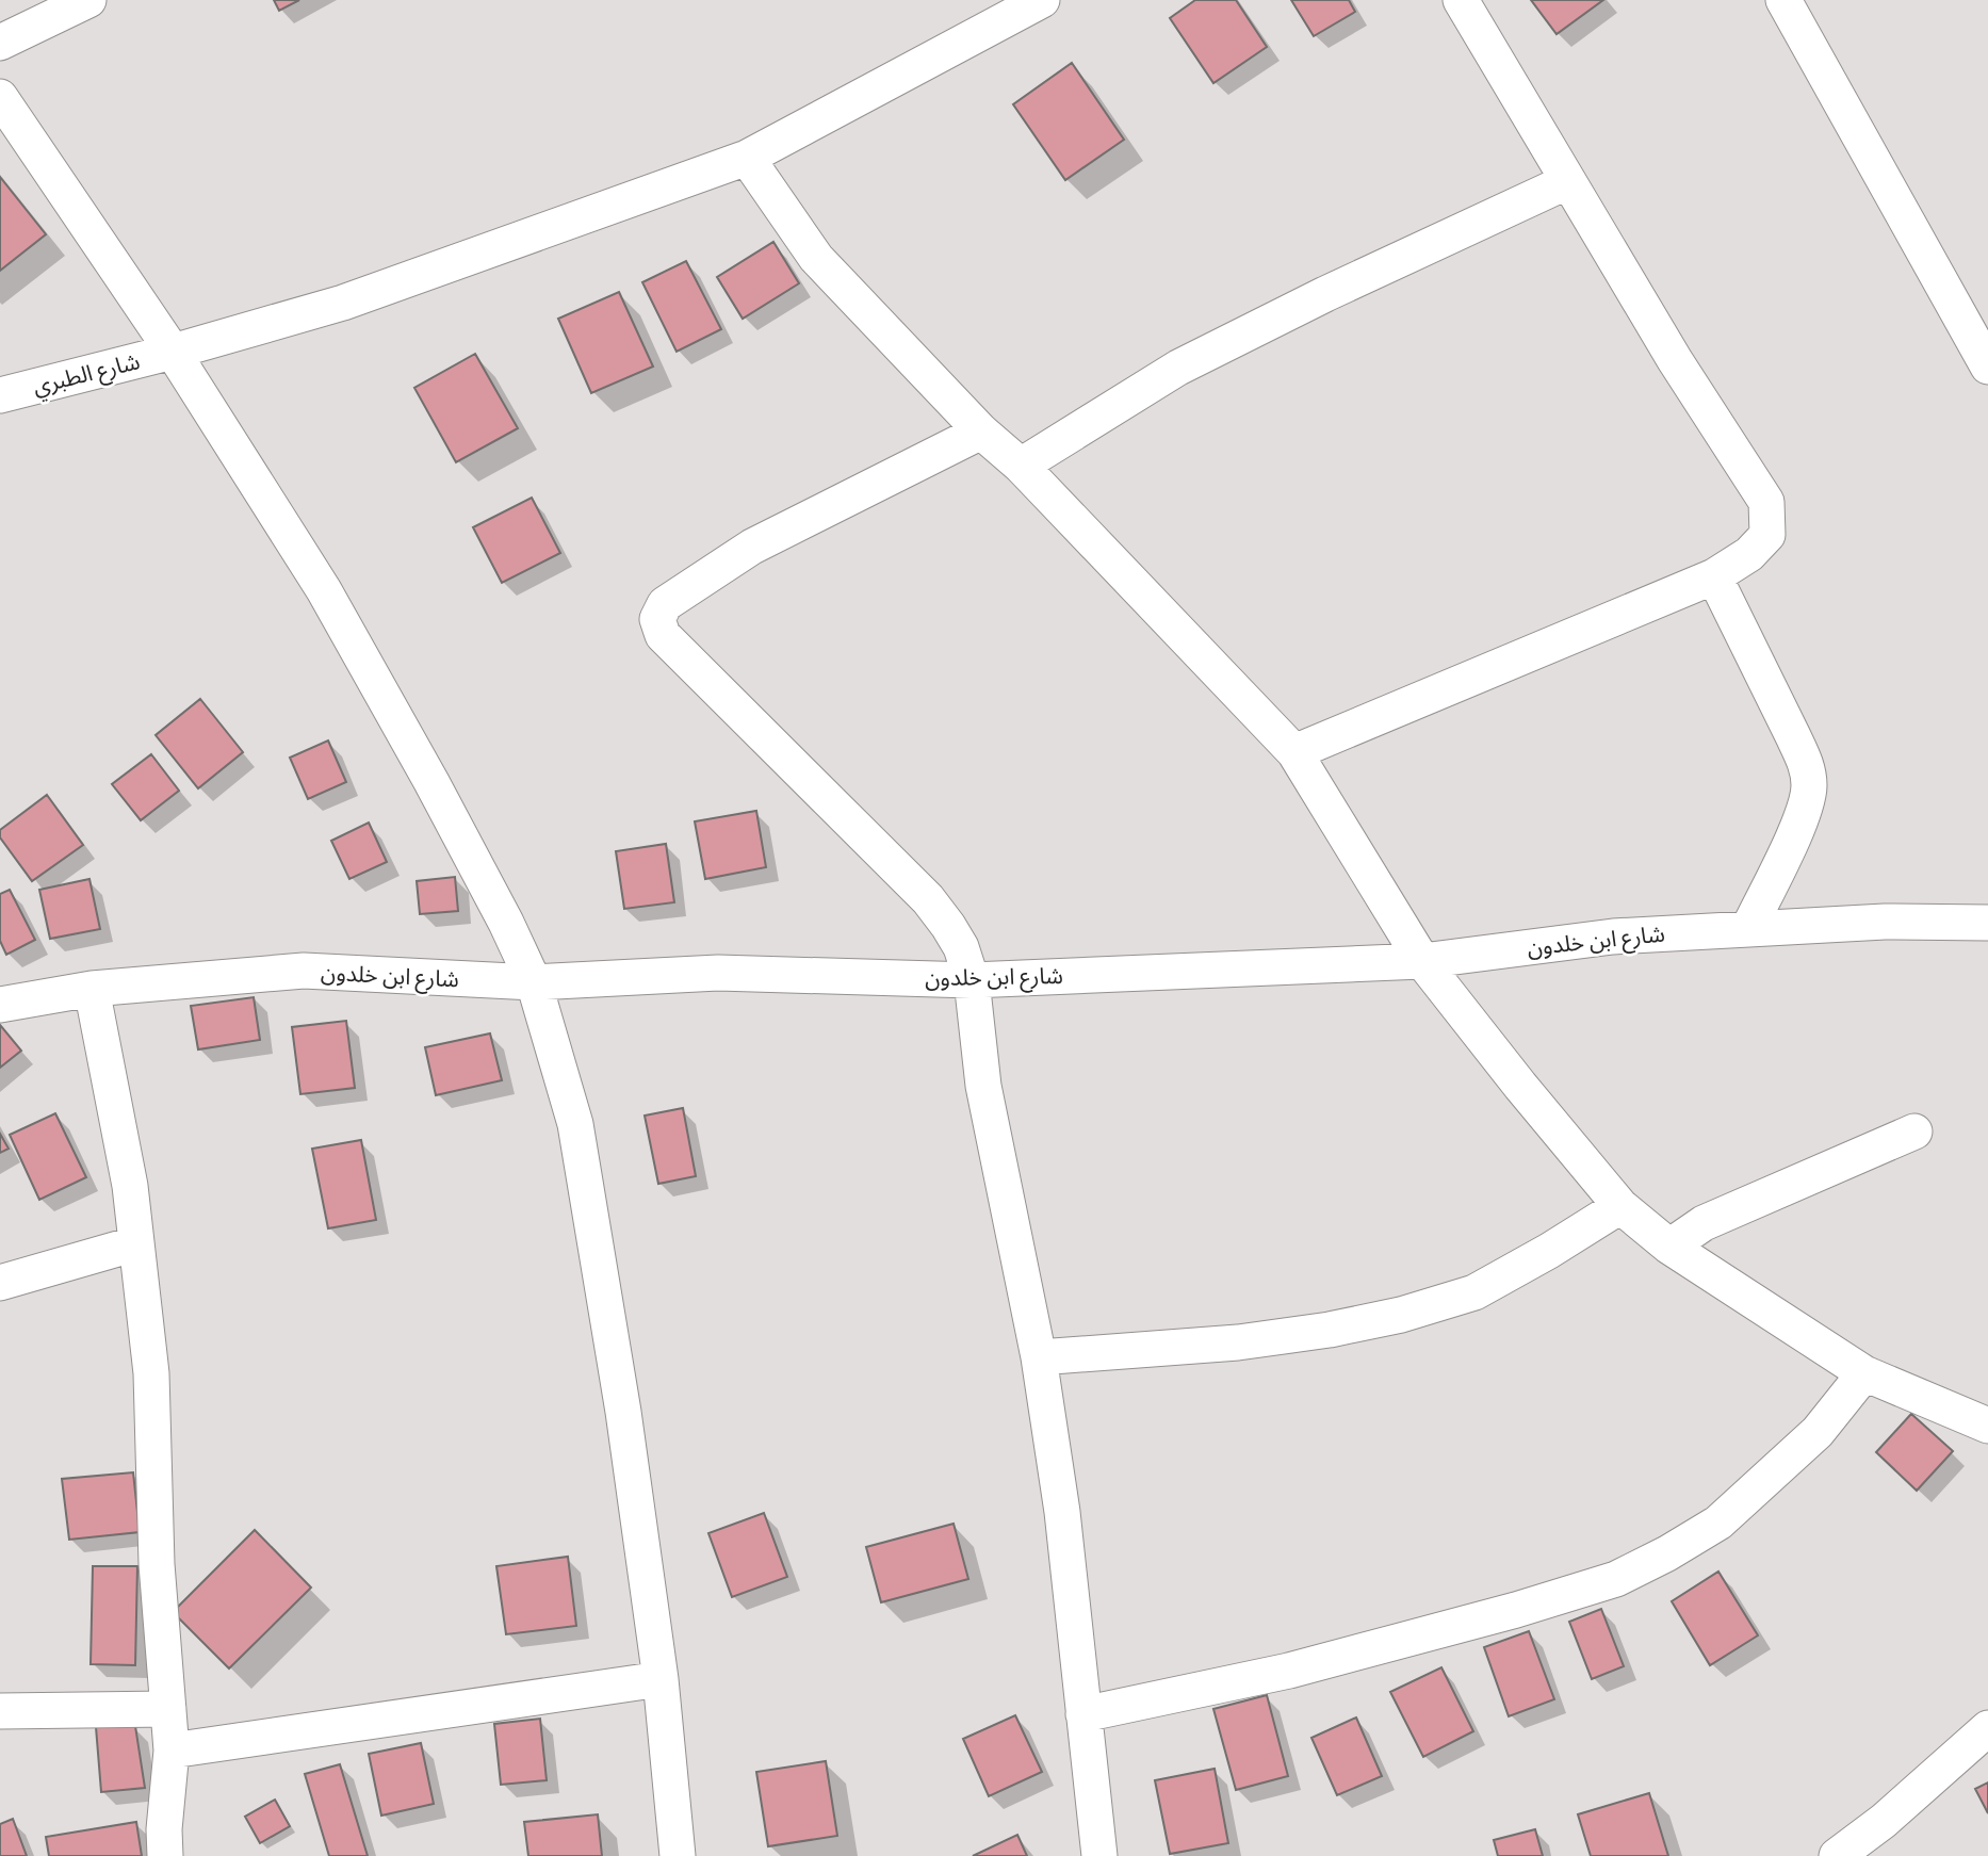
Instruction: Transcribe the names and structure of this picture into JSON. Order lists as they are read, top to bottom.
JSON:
{
  "streets": {
    "street": ["شارع الطبري", "شارع ابن خلدون"]
  }
}
